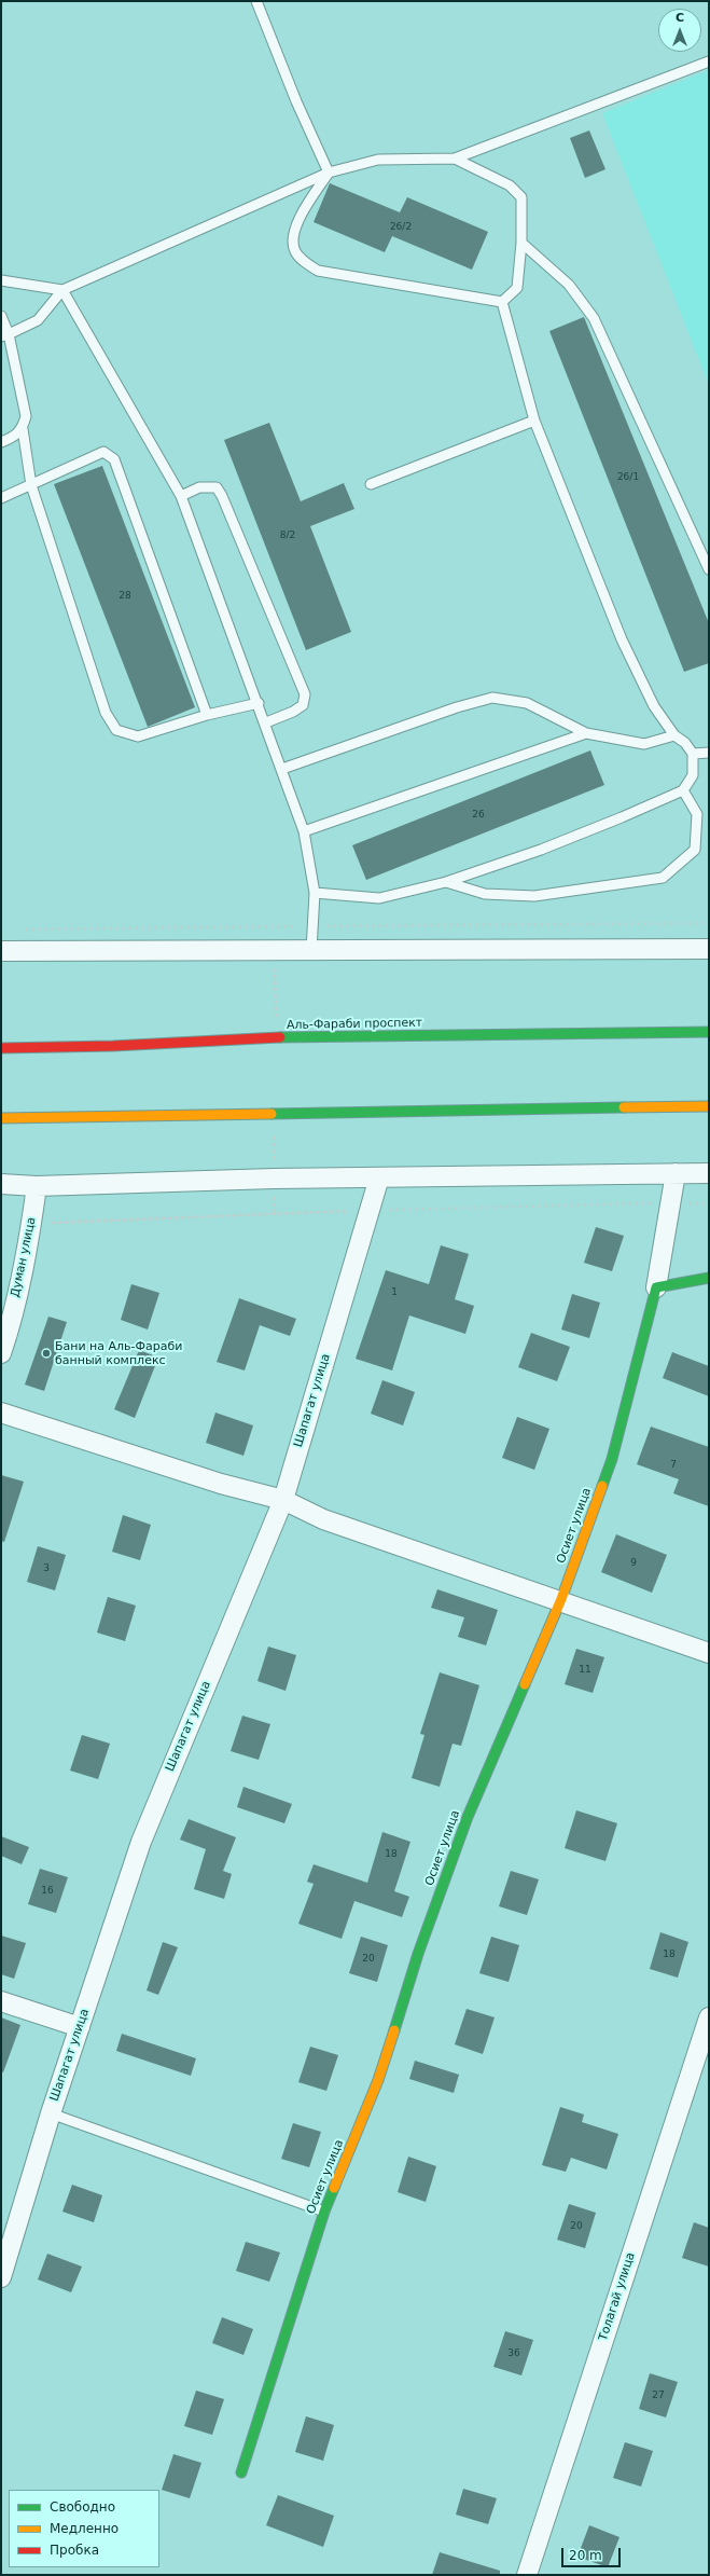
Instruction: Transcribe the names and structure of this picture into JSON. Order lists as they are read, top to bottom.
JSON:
{
  "streets": {
    "street": [
      "Аль-Фараби проспект",
      "Думан улица",
      "Шапагат улица",
      "Осиет улица",
      "Толагай улица"
    ]
  },
  "places": ["Бани на Аль-Фараби банный комплекс"],
  "house_numbers": [
    "26/2",
    "26/1",
    "8/2",
    "28",
    "26",
    "1",
    "7",
    "9",
    "3",
    "11",
    "18",
    "16",
    "18",
    "20",
    "20",
    "36",
    "27"
  ],
  "legend": ["Свободно", "Медленно", "Пробка"],
  "scale_bar": "20 m",
  "north": "top"
}
